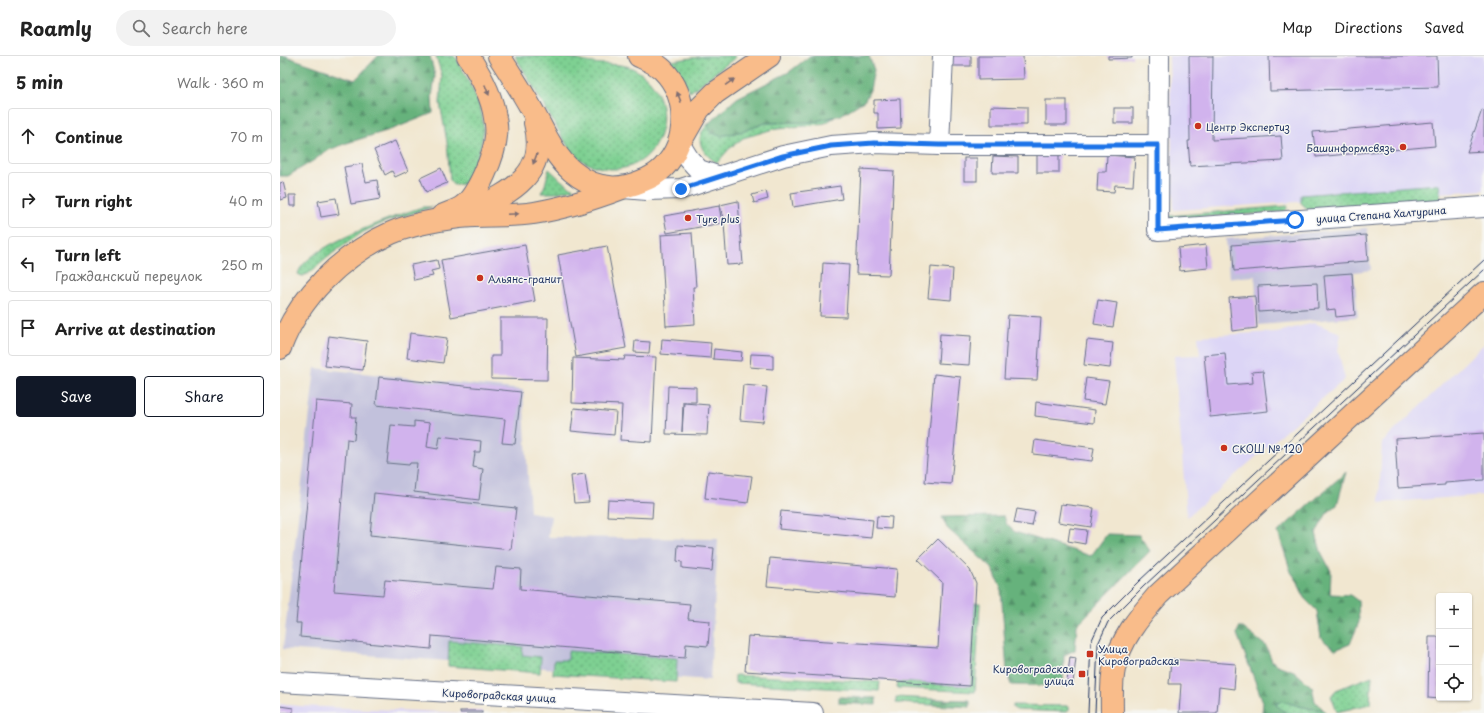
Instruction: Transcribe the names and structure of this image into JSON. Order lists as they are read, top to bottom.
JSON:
{
  "streets": {
    "street": ["улица Степана Халтурина", "Кировоградская улица"]
  },
  "places": {
    "other": [
      "Центр Экспертиз",
      "Башинформсвязь",
      "Tyre plus",
      "Альянс-гранит",
      "СКОШ № 120"
    ],
    "transit": ["Улица Кировоградская", "Кировоградская улица"]
  },
  "page": {
    "header": "Roamly",
    "search": "Search here",
    "nav": ["Map", "Directions", "Saved"],
    "heading": ["5 min", "Walk · 360 m"],
    "list": [
      ["Continue", "70 m"],
      ["Turn right", "40 m"],
      ["Turn left", "Гражданский переулок", "250 m"],
      "Arrive at destination"
    ],
    "buttons": ["Save", "Share"],
    "map_buttons": ["+", "−"]
  }
}
